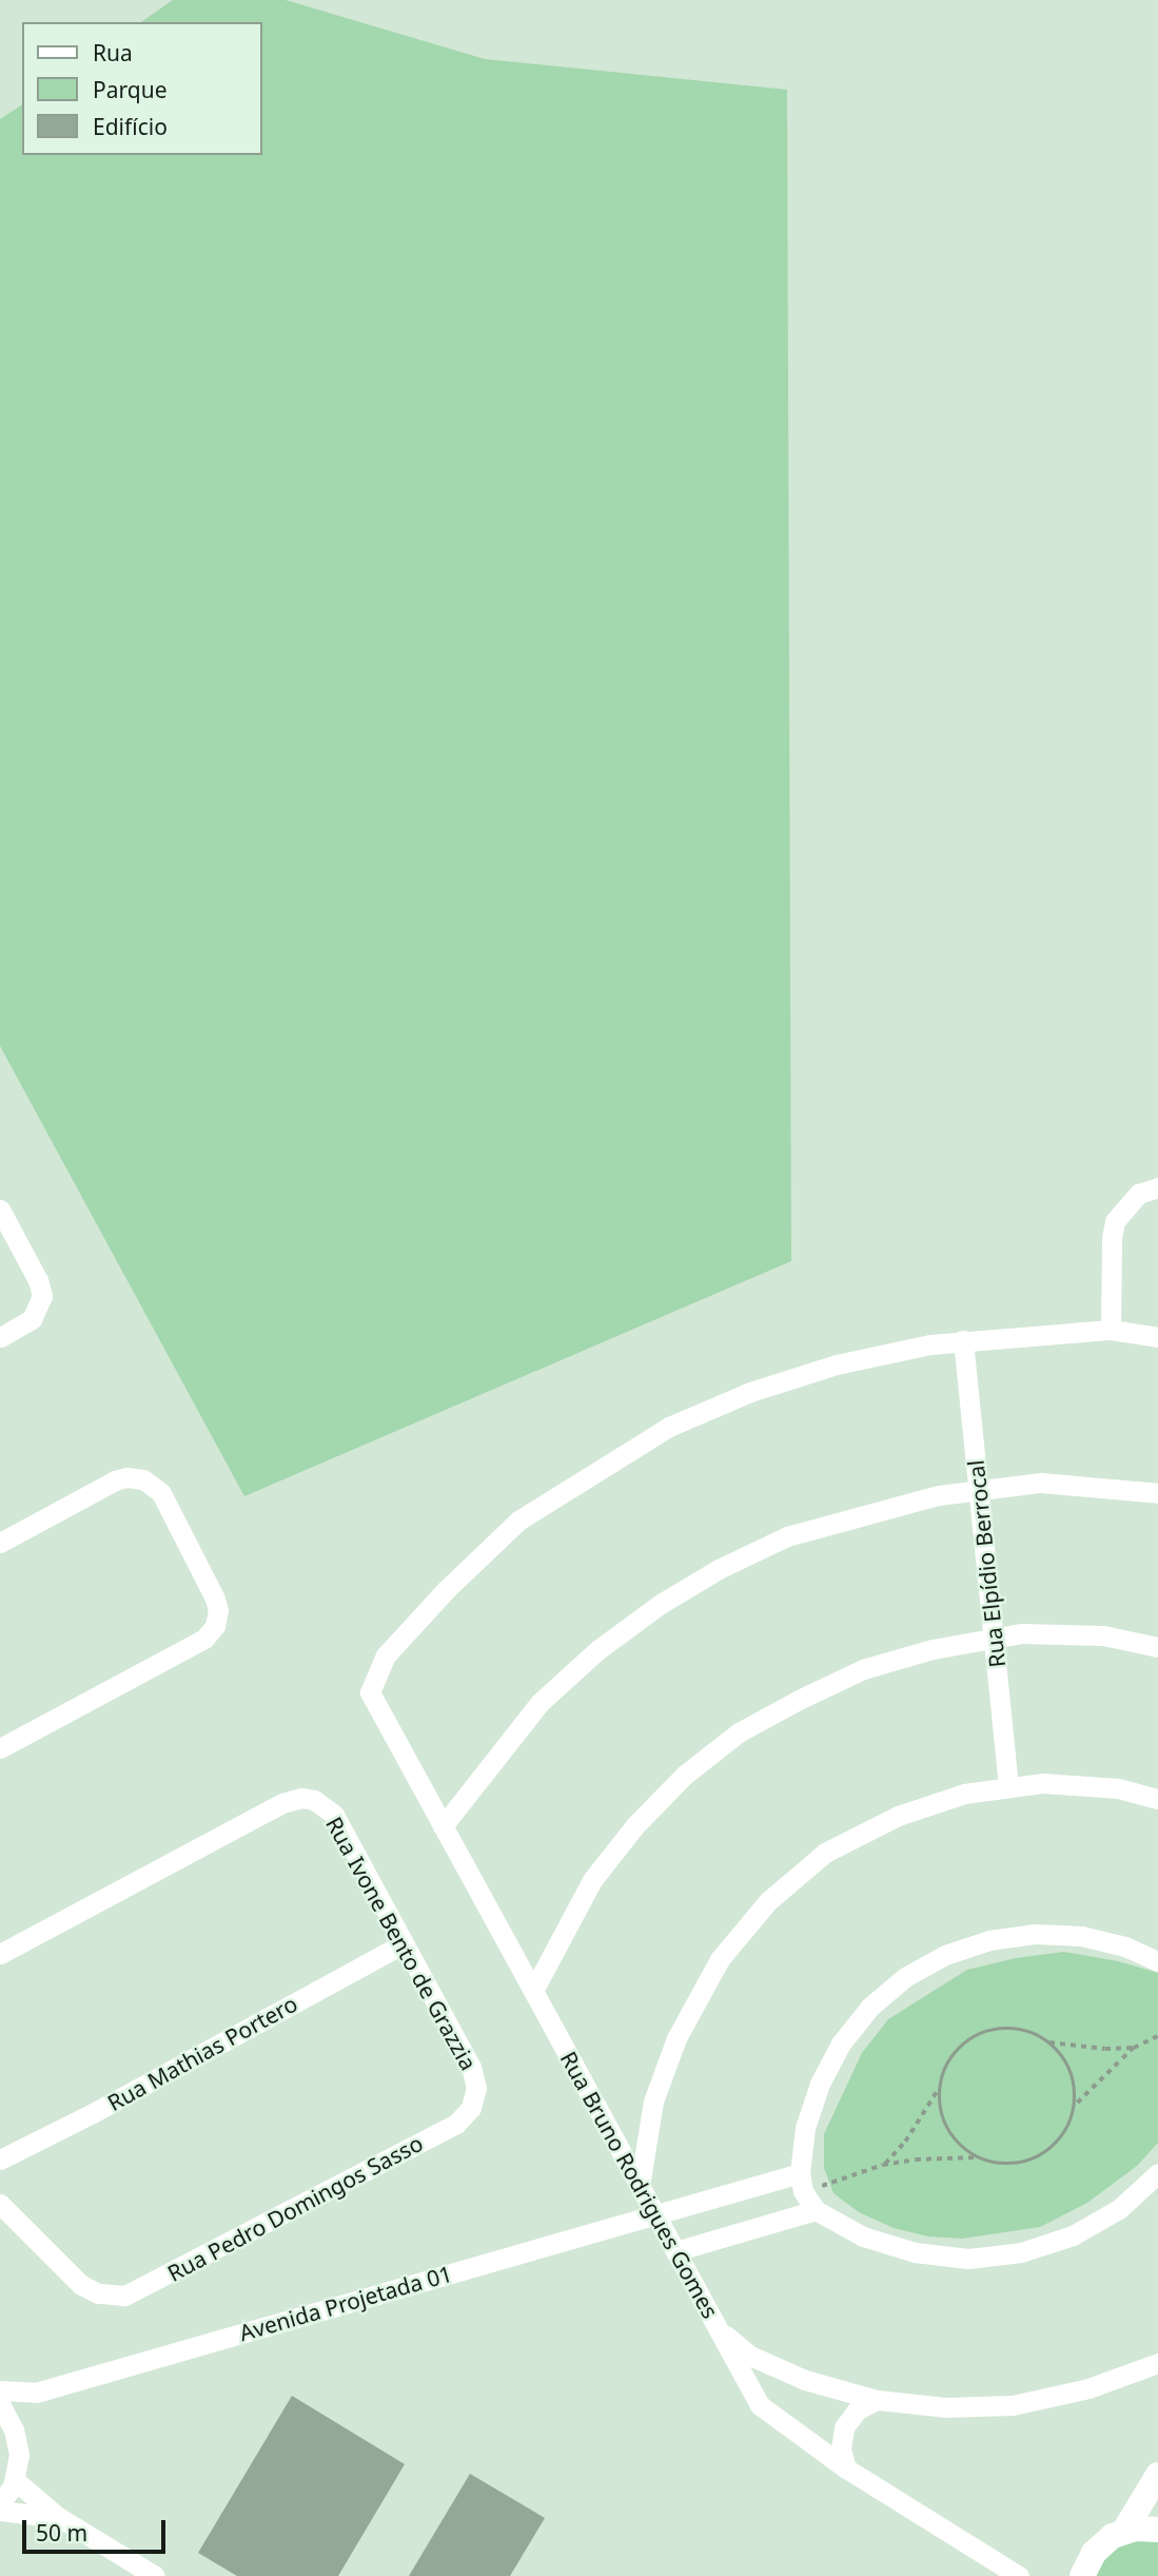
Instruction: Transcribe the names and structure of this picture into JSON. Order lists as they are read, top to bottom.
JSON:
{
  "streets": {
    "street": [
      "Rua Elpídio Berrocal",
      "Rua Ivone Bento de Grazzia",
      "Rua Mathias Portero",
      "Rua Bruno Rodrigues Gomes",
      "Rua Pedro Domingos Sasso",
      "Avenida Projetada 01"
    ]
  },
  "crossings": [
    ["Rua Elpídio Berrocal", "Rua Bruno Rodrigues Gomes"],
    ["Rua Ivone Bento de Grazzia", "Rua Mathias Portero"],
    ["Rua Ivone Bento de Grazzia", "Rua Pedro Domingos Sasso"],
    ["Rua Bruno Rodrigues Gomes", "Avenida Projetada 01"]
  ],
  "legend": ["Rua", "Parque", "Edifício"],
  "scale_bar": "50 m"
}
